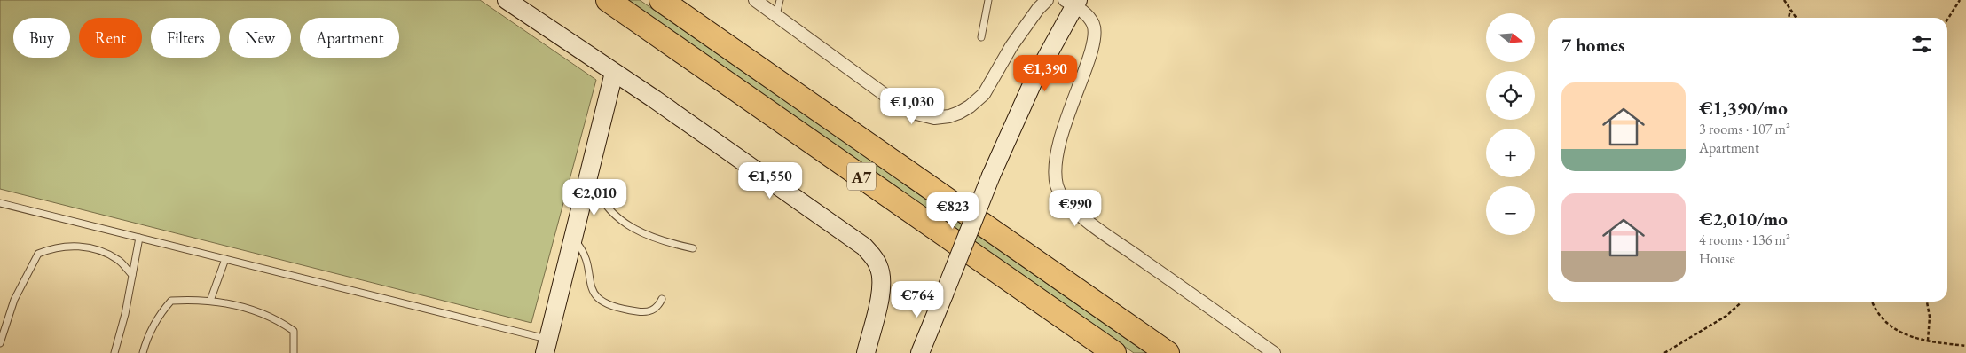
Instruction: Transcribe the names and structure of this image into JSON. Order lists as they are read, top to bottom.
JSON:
{
  "streets": {
    "highway": ["Α7"]
  },
  "north": "right",
  "page": {
    "map_buttons": ["+", "−"],
    "chip": [
      "Buy",
      "Rent",
      "Filters",
      "New",
      "Apartment"
    ],
    "heading": "7 homes",
    "price": [
      "€1,390",
      "€1,030",
      "€1,550",
      "€2,010",
      "€990",
      "€823",
      "€764"
    ],
    "list": [
      {
        "name": "€1,390/mo",
        "note": "3 rooms · 107 m² · Apartment"
      },
      {
        "name": "€2,010/mo",
        "note": "4 rooms · 136 m² · House"
      }
    ]
  }
}
